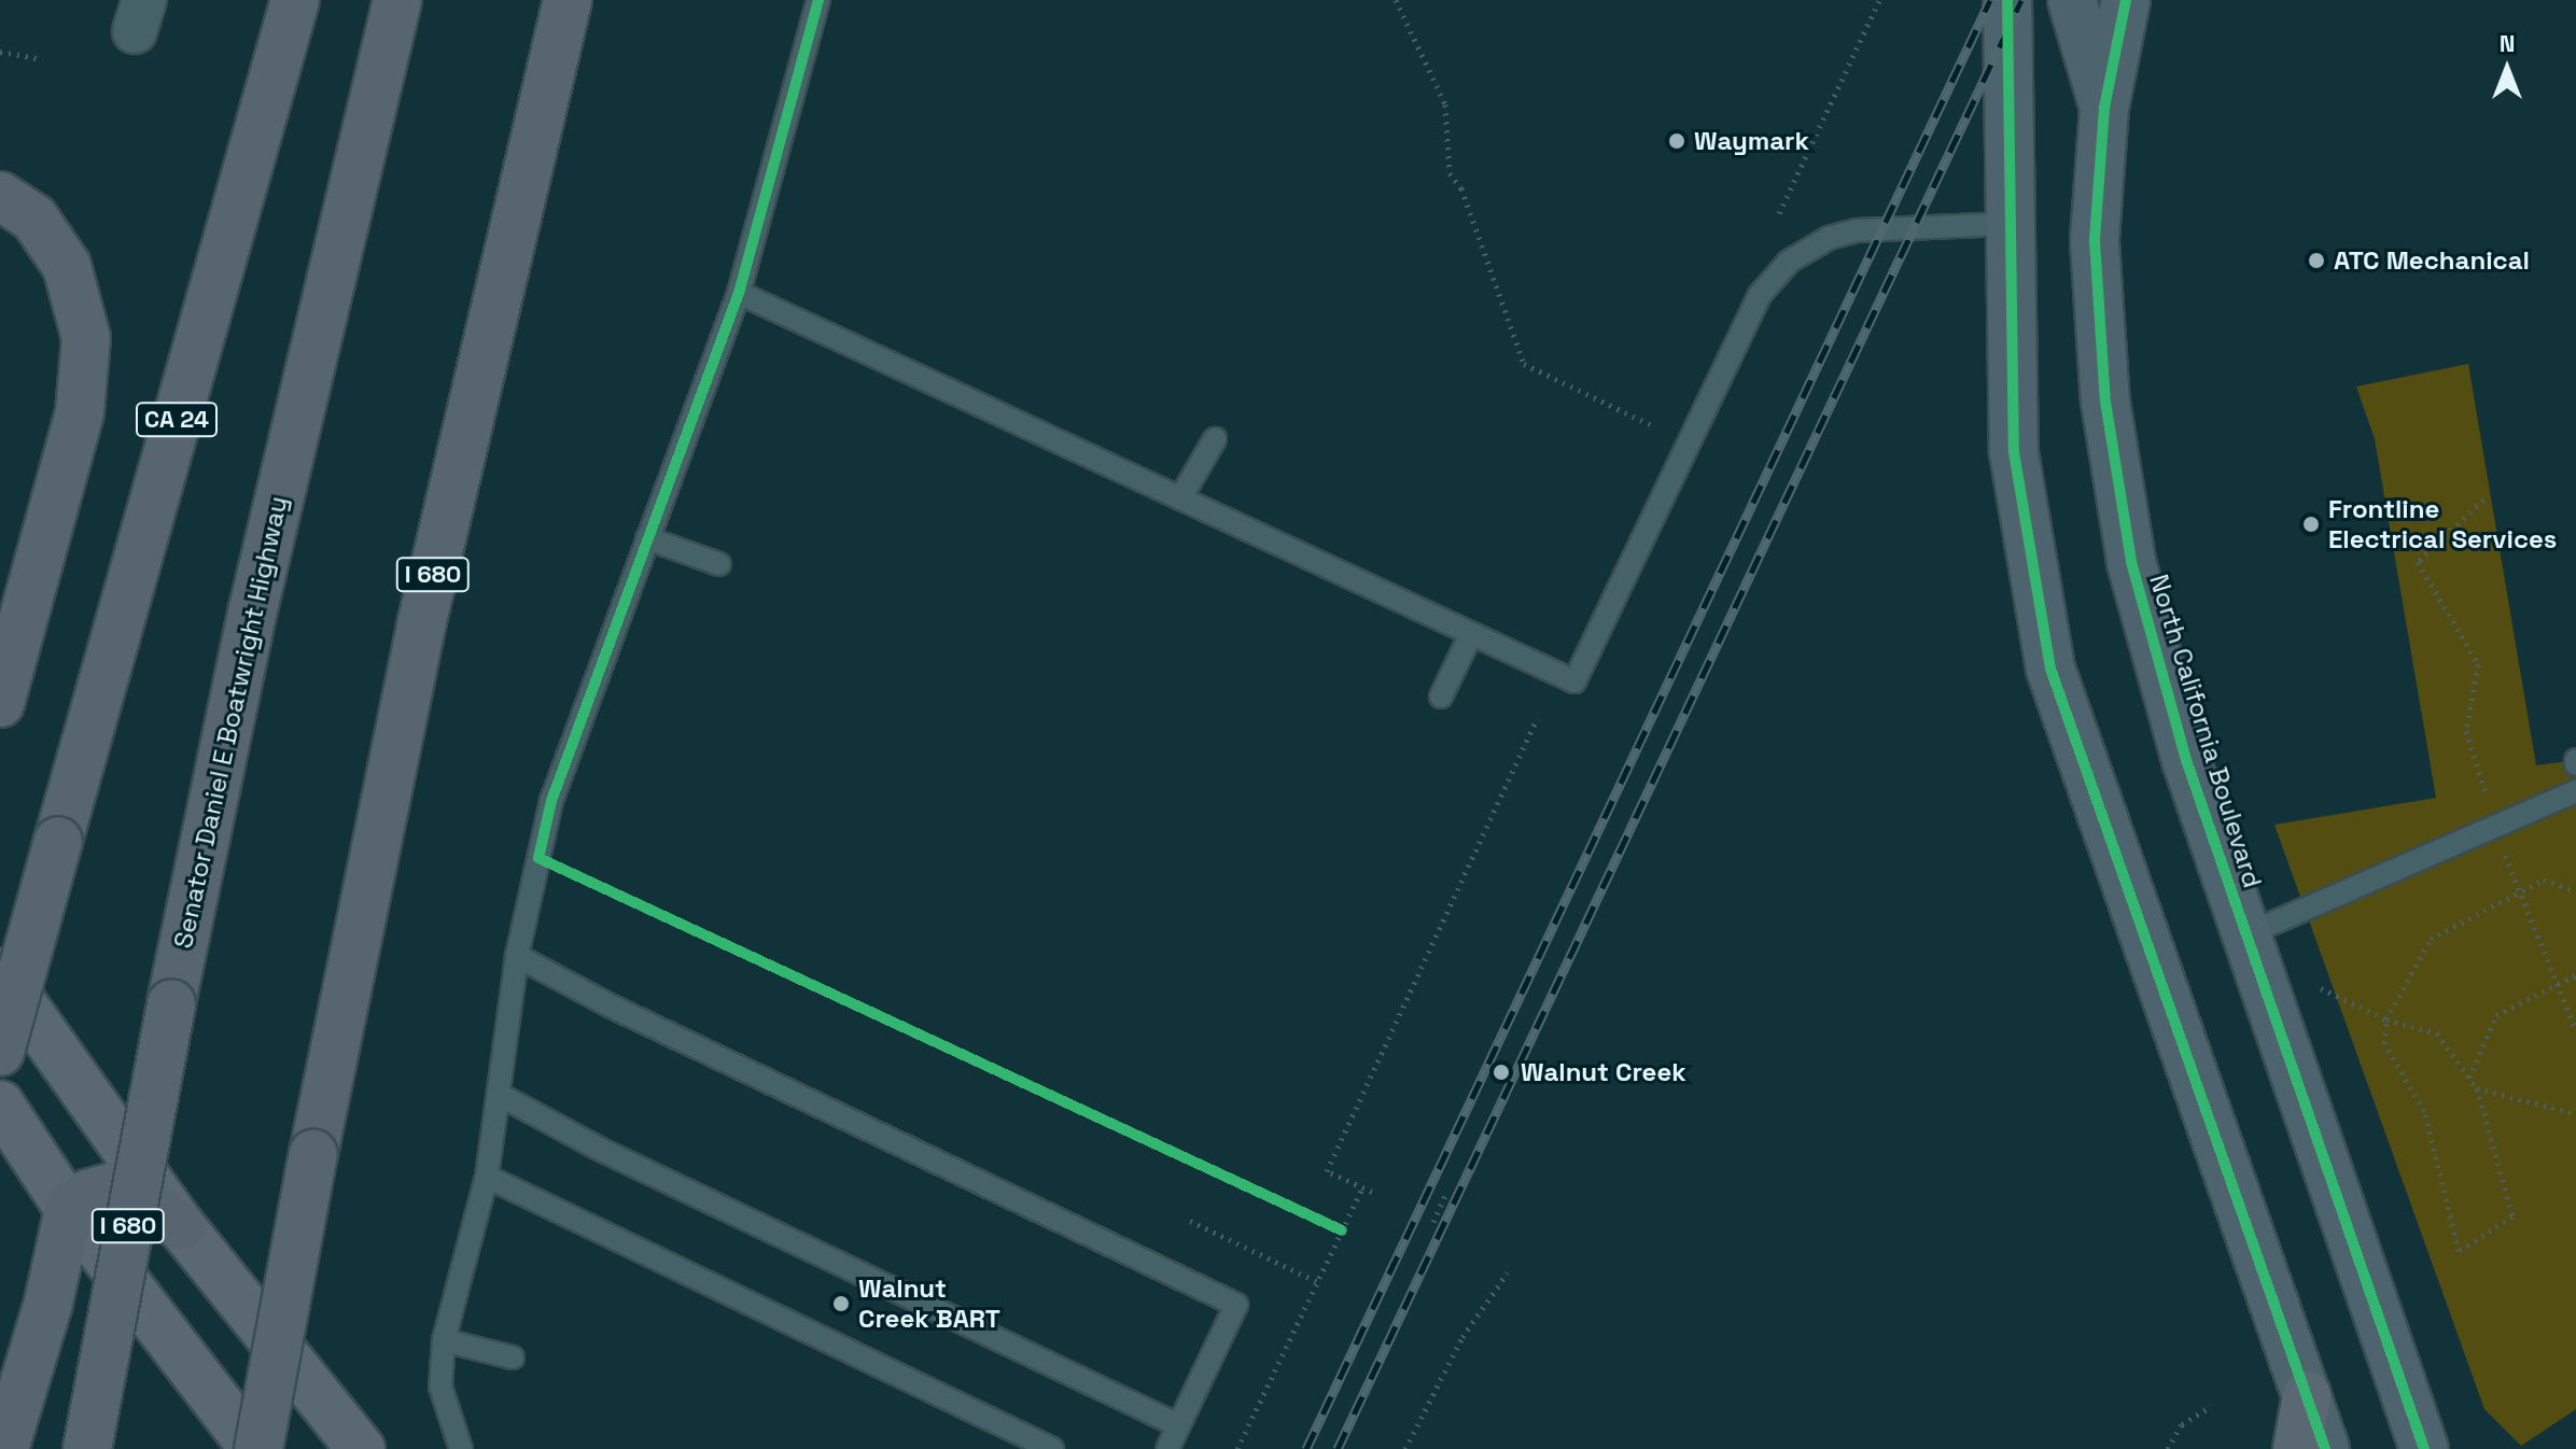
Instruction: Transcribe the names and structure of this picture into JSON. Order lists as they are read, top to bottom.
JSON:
{
  "streets": {
    "highway": ["CA 24", "I 680", "Senator Daniel E Boatwright Highway"],
    "main road": ["North California Boulevard"]
  },
  "places": [
    "Waymark",
    "ATC Mechanical",
    "Frontline Electrical Services",
    "Walnut Creek",
    "Walnut Creek BART"
  ],
  "north": "top"
}
